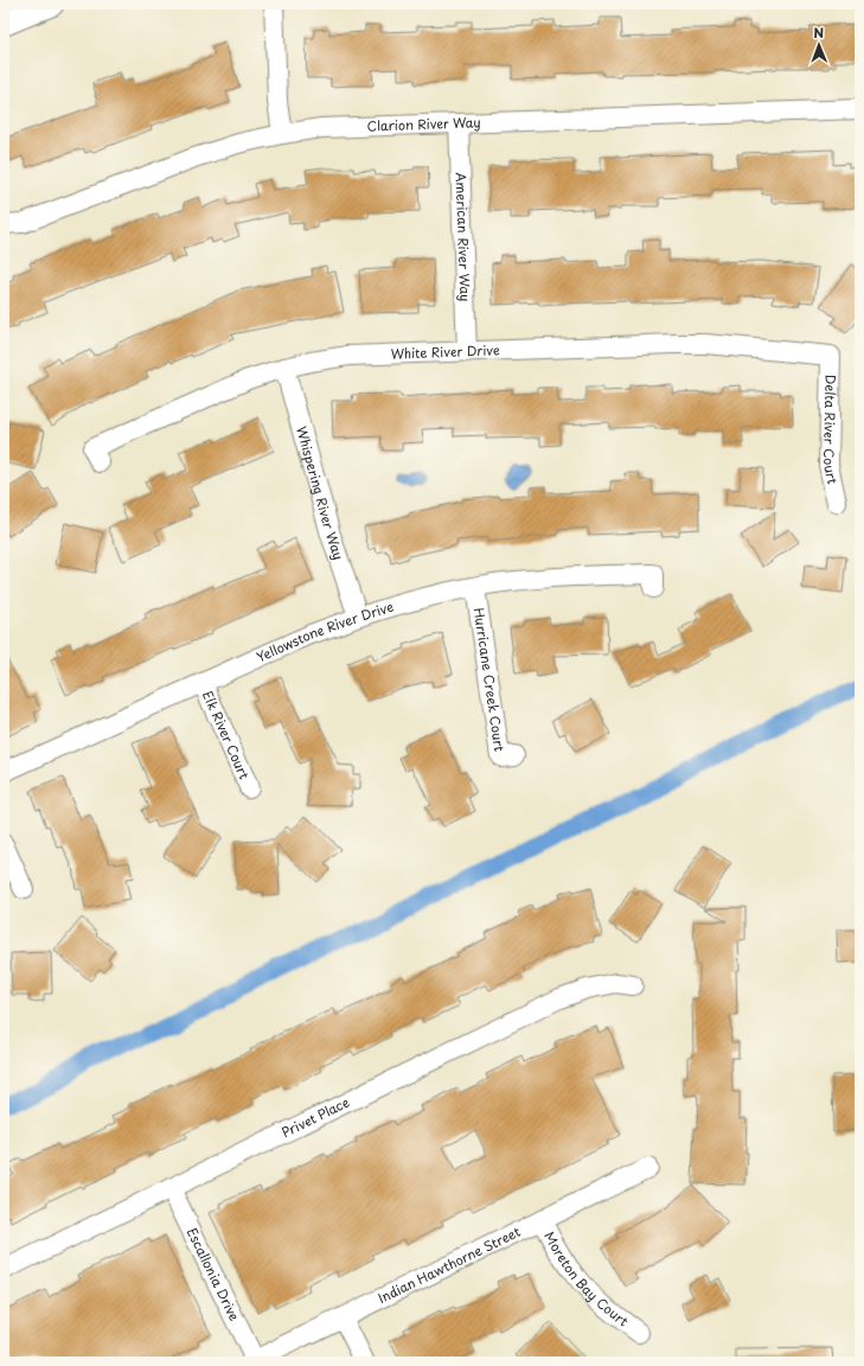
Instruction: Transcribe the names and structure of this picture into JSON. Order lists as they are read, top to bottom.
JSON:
{
  "streets": {
    "street": [
      "Clarion River Way",
      "American River Way",
      "White River Drive",
      "Delta River Court",
      "Whispering River Way",
      "Yellowstone River Drive",
      "Hurricane Creek Court",
      "Elk River Court",
      "Privet Place",
      "Indian Hawthorne Street",
      "Escallonia Drive",
      "Moreton Bay Court"
    ]
  },
  "crossings": [
    ["Clarion River Way", "American River Way"],
    ["American River Way", "White River Drive"],
    ["White River Drive", "Delta River Court"],
    ["White River Drive", "Whispering River Way"],
    ["Whispering River Way", "Yellowstone River Drive"],
    ["Yellowstone River Drive", "Hurricane Creek Court"],
    ["Yellowstone River Drive", "Elk River Court"],
    ["Privet Place", "Escallonia Drive"],
    ["Indian Hawthorne Street", "Escallonia Drive"],
    ["Indian Hawthorne Street", "Moreton Bay Court"]
  ],
  "north": "top"
}
